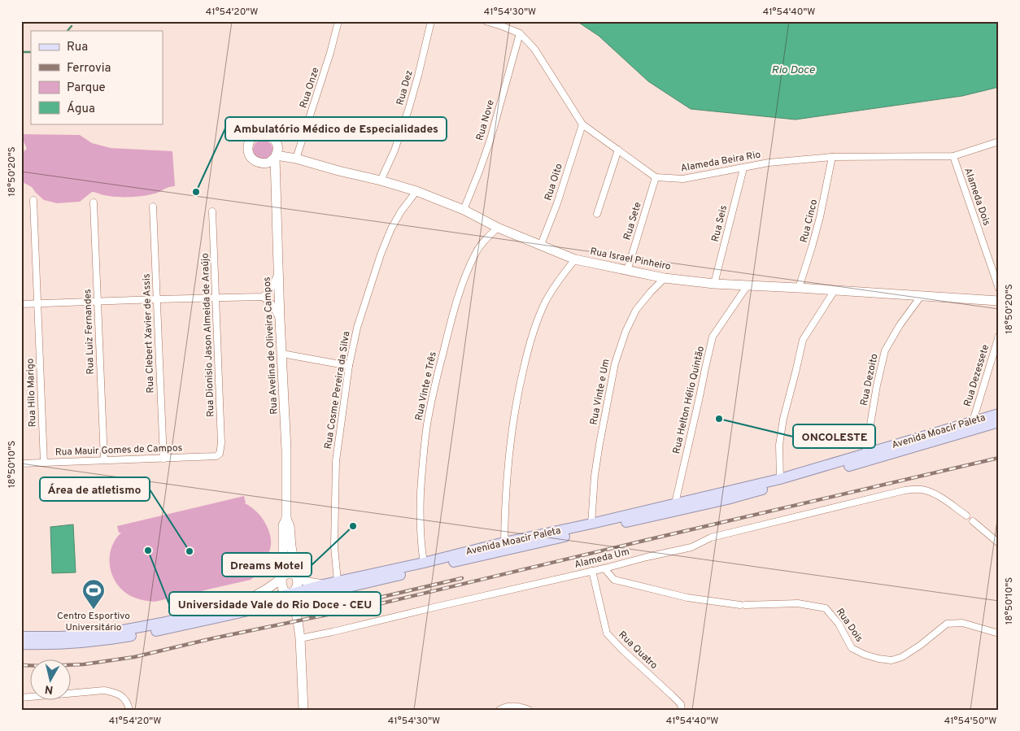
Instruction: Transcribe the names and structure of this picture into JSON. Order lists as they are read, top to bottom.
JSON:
{
  "streets": {
    "main road": ["Avenida Moacir Paleta"],
    "street": [
      "Rua Onze",
      "Rua Dez",
      "Rua Nove",
      "Alameda Beira Rio",
      "Rua Oito",
      "Alameda Dois",
      "Rua Sete",
      "Rua Cinco",
      "Rua Seis",
      "Rua Israel Pinheiro",
      "Rua Luiz Fernandes",
      "Rua Clebert Xavier de Assis",
      "Rua Dionisio Jason Almeida de Araújo",
      "Rua Avelina de Oliveira Campos",
      "Rua Dezessete",
      "Rua Dezoito",
      "Rua Vinte e Três",
      "Rua Cosme Pereira da Silva",
      "Rua Vinte e Um",
      "Rua Hilo Marigo",
      "Rua Helton Hélio Quintão",
      "Rua Mauir Gomes de Campos",
      "Alameda Um",
      "Rua Dois",
      "Rua Quatro"
    ]
  },
  "crossings": [
    ["Rua Onze", "Rua Israel Pinheiro"],
    ["Rua Dez", "Rua Israel Pinheiro"],
    ["Rua Nove", "Rua Israel Pinheiro"],
    ["Alameda Beira Rio", "Alameda Dois"],
    ["Alameda Beira Rio", "Rua Sete"],
    ["Alameda Beira Rio", "Rua Cinco"],
    ["Alameda Beira Rio", "Rua Seis"],
    ["Rua Oito", "Rua Israel Pinheiro"],
    ["Rua Sete", "Rua Israel Pinheiro"],
    ["Rua Cinco", "Rua Israel Pinheiro"],
    ["Rua Seis", "Rua Israel Pinheiro"],
    ["Rua Israel Pinheiro", "Rua Avelina de Oliveira Campos"],
    ["Rua Israel Pinheiro", "Rua Dezoito"],
    ["Rua Israel Pinheiro", "Rua Vinte e Três"],
    ["Rua Israel Pinheiro", "Rua Cosme Pereira da Silva"],
    ["Rua Israel Pinheiro", "Rua Vinte e Um"],
    ["Rua Israel Pinheiro", "Rua Helton Hélio Quintão"],
    ["Rua Luiz Fernandes", "Rua Mauir Gomes de Campos"],
    ["Rua Clebert Xavier de Assis", "Rua Mauir Gomes de Campos"],
    ["Rua Dionisio Jason Almeida de Araújo", "Rua Mauir Gomes de Campos"],
    ["Rua Avelina de Oliveira Campos", "Avenida Moacir Paleta"],
    ["Rua Dezessete", "Avenida Moacir Paleta"],
    ["Rua Dezoito", "Avenida Moacir Paleta"],
    ["Rua Vinte e Três", "Avenida Moacir Paleta"],
    ["Rua Cosme Pereira da Silva", "Avenida Moacir Paleta"],
    ["Rua Vinte e Um", "Avenida Moacir Paleta"],
    ["Rua Hilo Marigo", "Rua Mauir Gomes de Campos"],
    ["Rua Helton Hélio Quintão", "Avenida Moacir Paleta"],
    ["Alameda Um", "Rua Dois"],
    ["Alameda Um", "Rua Quatro"]
  ],
  "water": ["Rio Doce"],
  "places": {
    "other": [
      "Ambulatório Médico de Especialidades",
      "ONCOLESTE",
      "Dreams Motel",
      "Universidade Vale do Rio Doce - CEU",
      "Área de atletismo"
    ],
    "sports": ["Centro Esportivo Universitário"]
  },
  "legend": [
    "Rua",
    "Ferrovia",
    "Parque",
    "Água"
  ],
  "north": "bottom",
  "coordinates": [
    "41°54'20\"W",
    "41°54'30\"W",
    "41°54'40\"W",
    "18°50'20\"S",
    "18°50'10\"S",
    "41°54'50\"W"
  ]
}
